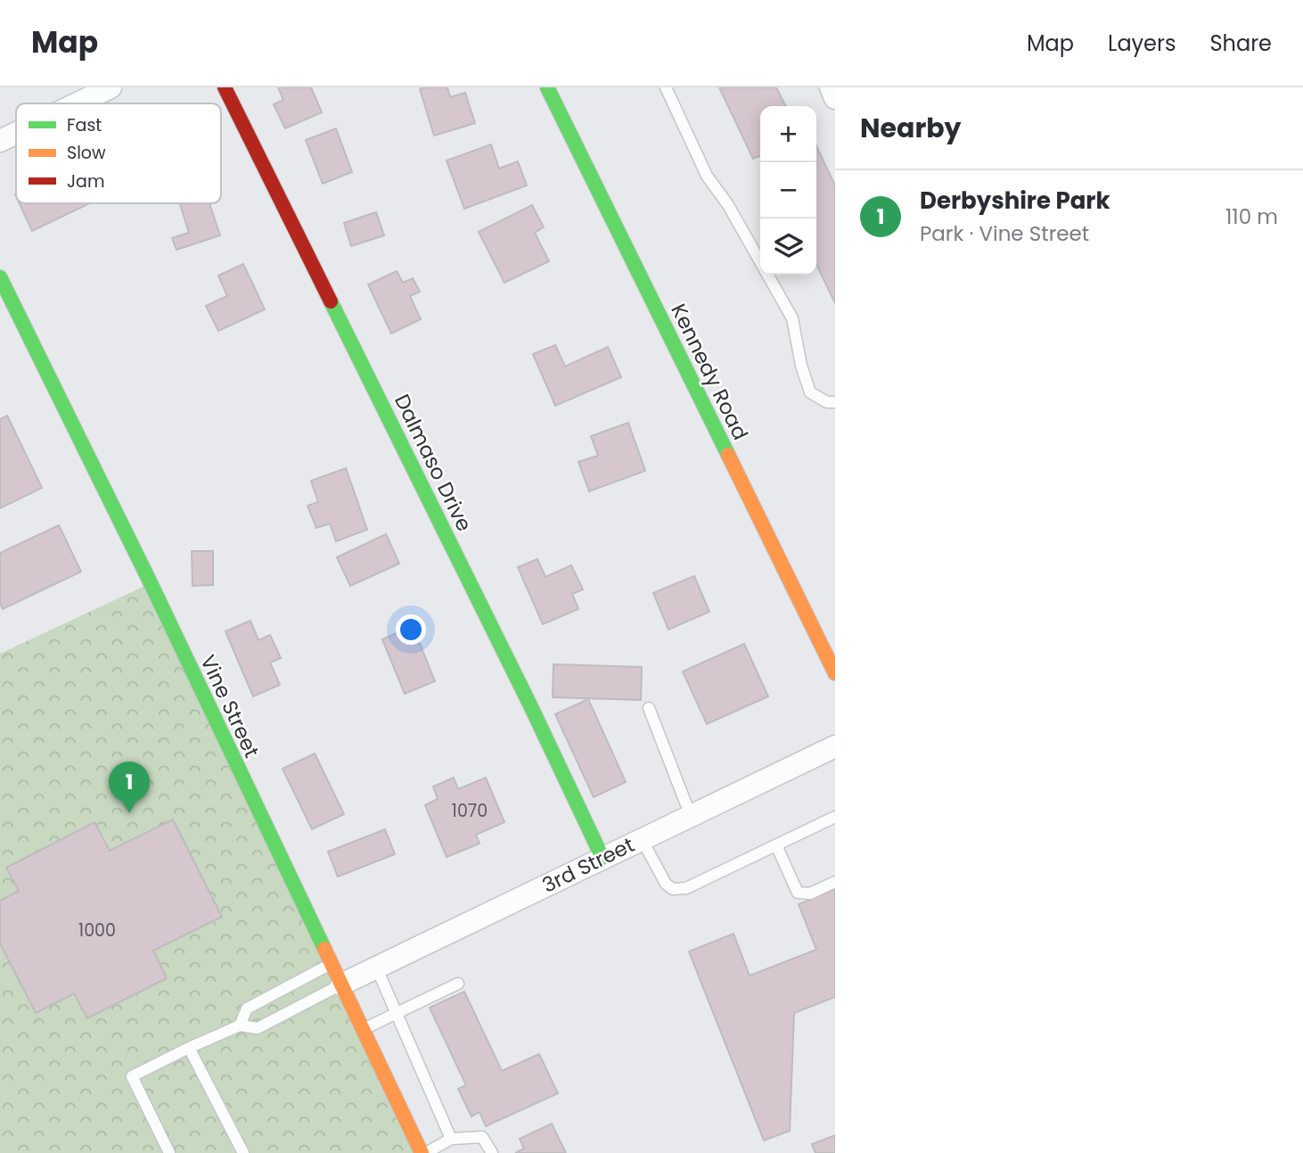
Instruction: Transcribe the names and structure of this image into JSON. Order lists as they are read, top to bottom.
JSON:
{
  "streets": {
    "street": [
      "Kennedy Road",
      "Dalmaso Drive",
      "Vine Street",
      "3rd Street"
    ]
  },
  "crossings": [
    ["Dalmaso Drive", "3rd Street"],
    ["Vine Street", "3rd Street"]
  ],
  "house_numbers": ["1070", "1000"],
  "legend": ["Fast", "Slow", "Jam"],
  "page": {
    "header": "Map",
    "nav": ["Map", "Layers", "Share"],
    "heading": "Nearby",
    "map_buttons": ["+", "−"],
    "list": [
      {
        "mark": "1",
        "name": "Derbyshire Park",
        "note": "Park · Vine Street",
        "value": "110 m"
      }
    ],
    "pins": "1"
  }
}
